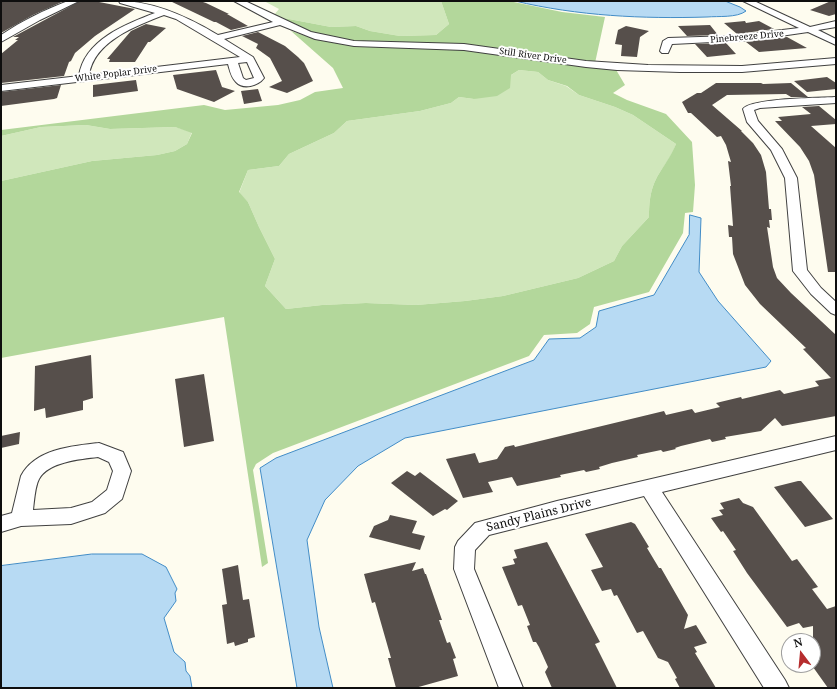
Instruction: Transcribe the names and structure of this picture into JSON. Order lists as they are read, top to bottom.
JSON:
{
  "streets": {
    "street": [
      "Pinebreeze Drive",
      "Still River Drive",
      "White Poplar Drive",
      "Sandy Plains Drive"
    ]
  },
  "north": "top"
}
